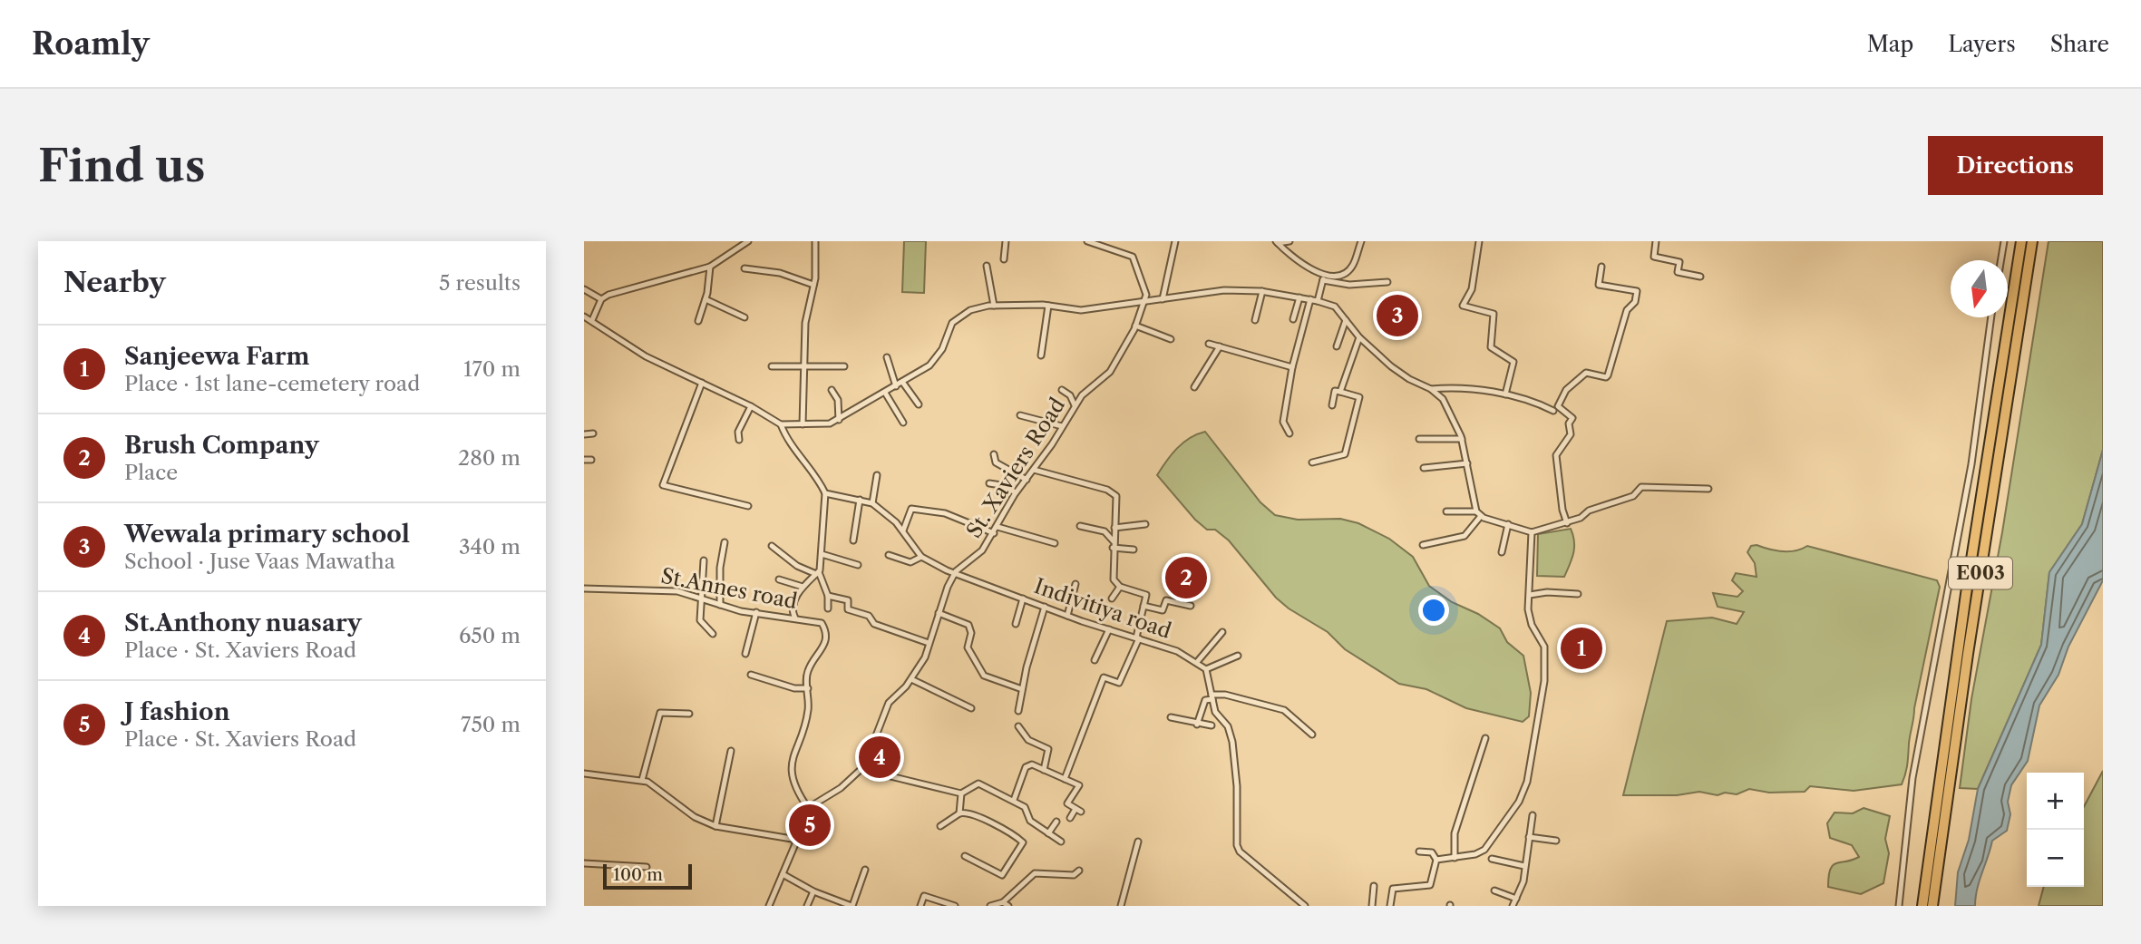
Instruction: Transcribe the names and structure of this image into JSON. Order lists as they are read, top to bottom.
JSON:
{
  "streets": {
    "highway": ["E003"],
    "street": ["St. Xaviers Road", "St.Annes road", "Indivitiya road"]
  },
  "crossings": [
    ["St. Xaviers Road", "St.Annes road"],
    ["St. Xaviers Road", "Indivitiya road"]
  ],
  "scale_bar": "100 m",
  "north": "bottom",
  "page": {
    "header": "Roamly",
    "nav": ["Map", "Layers", "Share"],
    "buttons": "Directions",
    "title": "Find us",
    "heading": ["Nearby", "5 results"],
    "pins": [
      "3",
      "2",
      "1",
      "4",
      "5"
    ],
    "list": [
      {
        "mark": "1",
        "name": "Sanjeewa Farm",
        "note": "Place · 1st lane-cemetery road",
        "value": "170 m"
      },
      {
        "mark": "2",
        "name": "Brush Company",
        "note": "Place",
        "value": "280 m"
      },
      {
        "mark": "3",
        "name": "Wewala primary school",
        "note": "School · Juse Vaas Mawatha",
        "value": "340 m"
      },
      {
        "mark": "4",
        "name": "St.Anthony nuasary",
        "note": "Place · St. Xaviers Road",
        "value": "650 m"
      },
      {
        "mark": "5",
        "name": "J fashion",
        "note": "Place · St. Xaviers Road",
        "value": "750 m"
      }
    ],
    "map_buttons": ["+", "−"],
    "scale": "100 m"
  }
}
